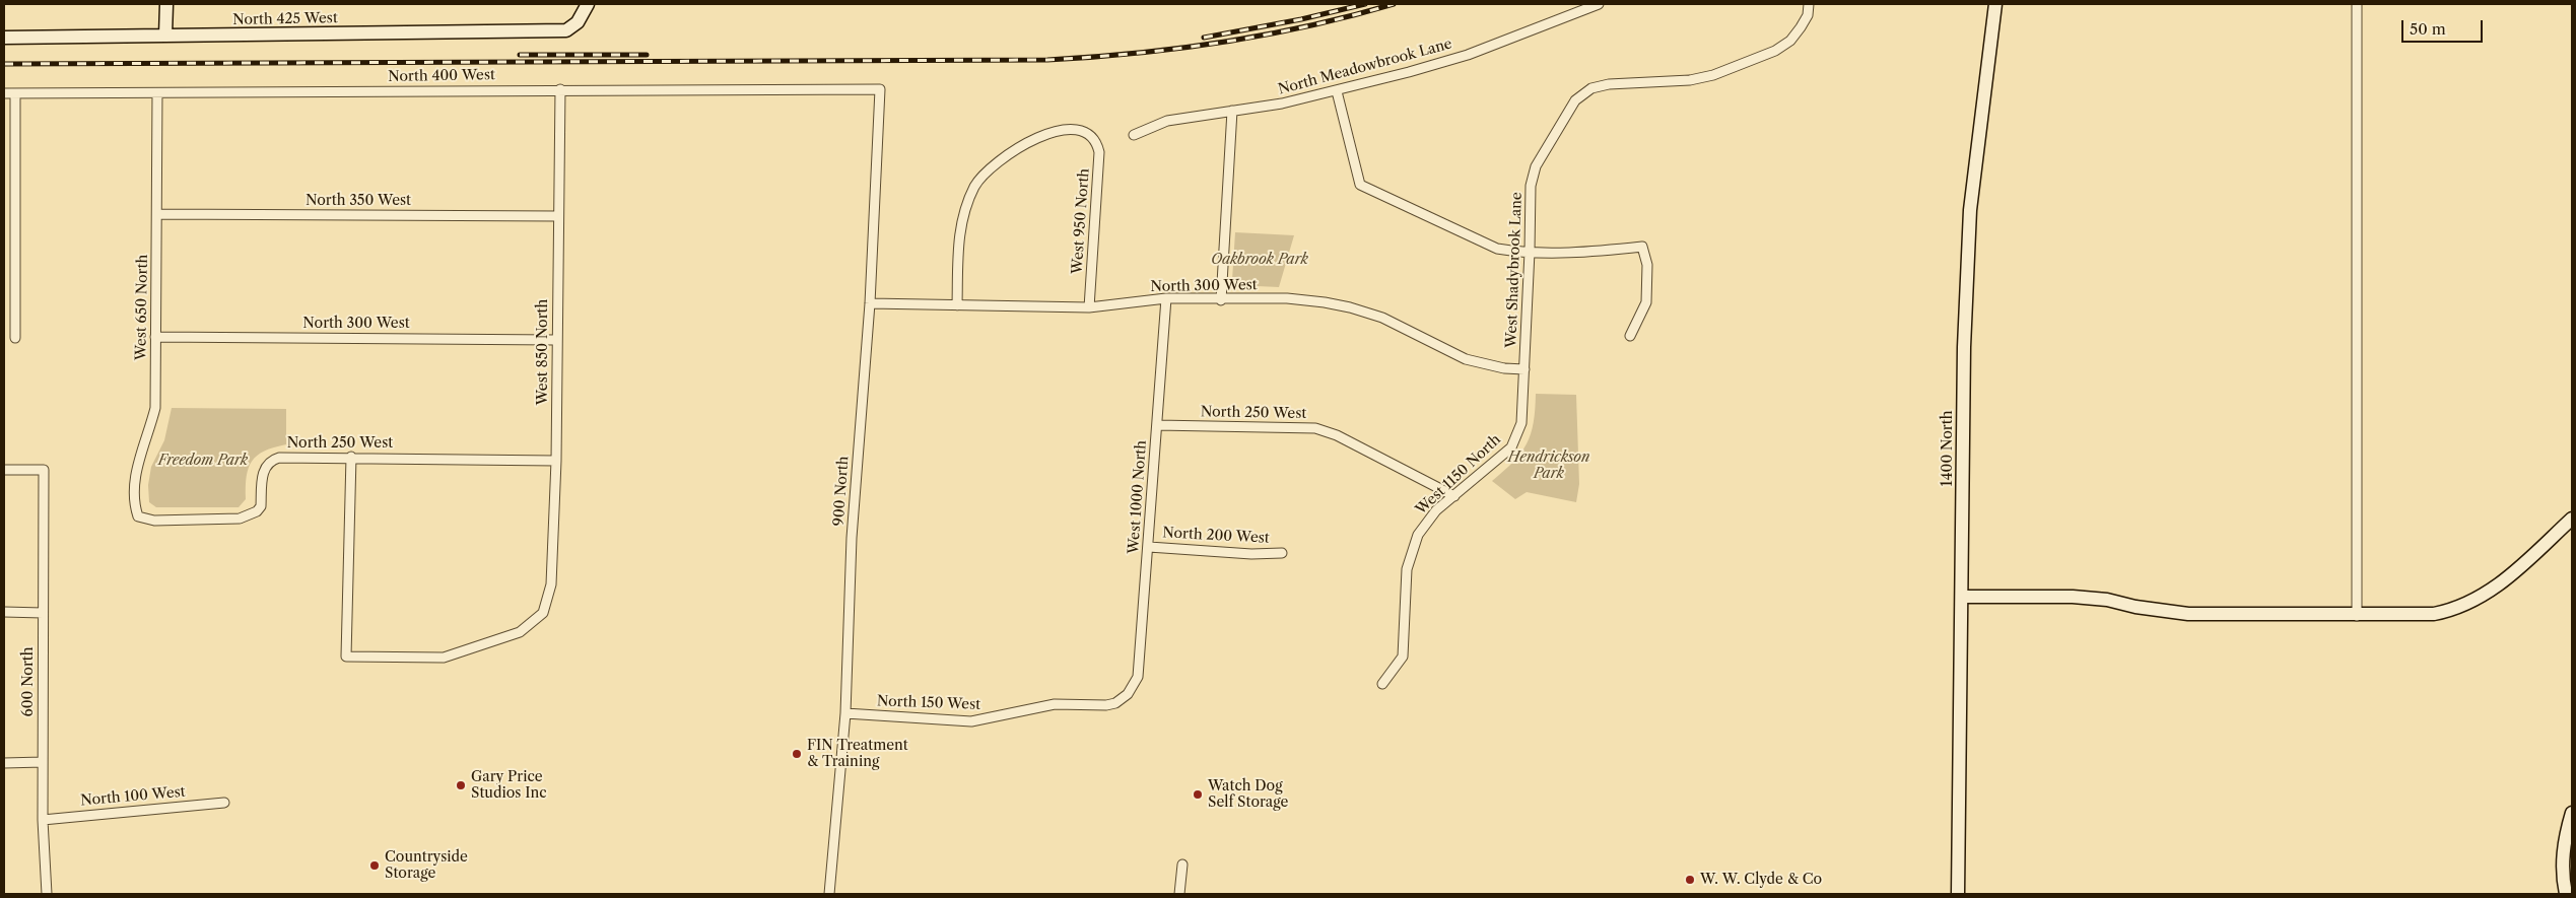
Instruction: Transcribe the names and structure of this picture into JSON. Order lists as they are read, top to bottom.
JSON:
{
  "streets": {
    "street": [
      "North 425 West",
      "North Meadowbrook Lane",
      "North 400 West",
      "North 350 West",
      "West 950 North",
      "West Shadybrook Lane",
      "North 300 West",
      "West 650 North",
      "West 850 North",
      "North 250 West",
      "1400 North",
      "West 1150 North",
      "900 North",
      "West 1000 North",
      "North 200 West",
      "600 North",
      "North 150 West",
      "North 100 West"
    ]
  },
  "crossings": [
    ["North 400 West", "West 650 North"],
    ["North 400 West", "West 850 North"],
    ["North 400 West", "900 North"],
    ["North 350 West", "West 650 North"],
    ["North 350 West", "West 850 North"],
    ["West 950 North", "North 300 West"],
    ["West Shadybrook Lane", "North 300 West"],
    ["West Shadybrook Lane", "West 1150 North"],
    ["North 300 West", "West 650 North"],
    ["North 300 West", "West 850 North"],
    ["North 300 West", "West 1150 North"],
    ["North 300 West", "900 North"],
    ["North 300 West", "West 1000 North"],
    ["West 650 North", "North 250 West"],
    ["West 850 North", "North 250 West"],
    ["North 250 West", "West 1150 North"],
    ["North 250 West", "West 1000 North"],
    ["900 North", "North 150 West"],
    ["West 1000 North", "North 200 West"],
    ["West 1000 North", "North 150 West"],
    ["600 North", "North 100 West"]
  ],
  "parks": ["Oakbrook Park", "Hendrickson Park", "Freedom Park"],
  "places": [
    "FIN Treatment & Training",
    "Gary Price Studios Inc",
    "Watch Dog Self Storage",
    "Countryside Storage",
    "W. W. Clyde & Co"
  ],
  "scale_bar": "50 m"
}
